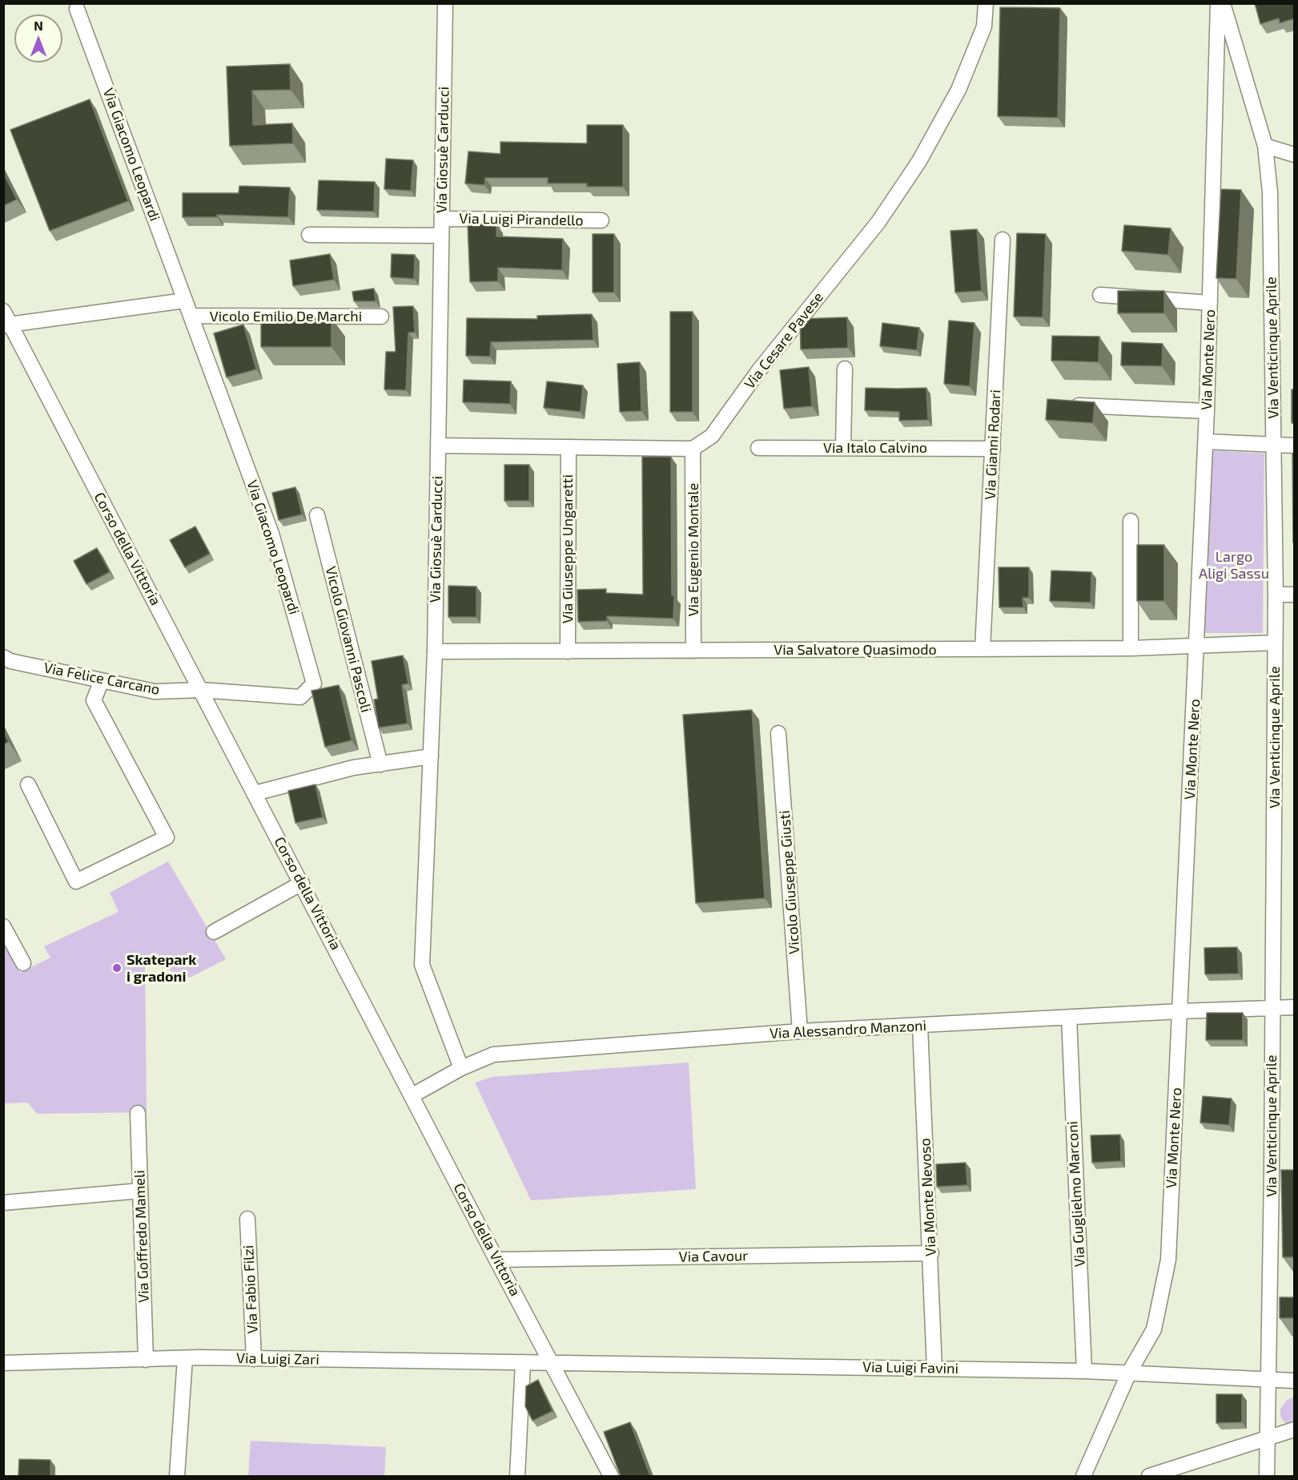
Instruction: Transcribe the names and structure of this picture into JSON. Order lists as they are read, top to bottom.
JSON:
{
  "streets": {
    "street": [
      "Via Giosuè Carducci",
      "Via Giacomo Leopardi",
      "Via Luigi Pirandello",
      "Vicolo Emilio De Marchi",
      "Via Cesare Pavese",
      "Via Venticinque Aprile",
      "Via Monte Nero",
      "Via Gianni Rodari",
      "Via Italo Calvino",
      "Corso della Vittoria",
      "Via Giuseppe Ungaretti",
      "Via Eugenio Montale",
      "Vicolo Giovanni Pascoli",
      "Via Salvatore Quasimodo",
      "Via Felice Carcano",
      "Vicolo Giuseppe Giusti",
      "Via Alessandro Manzoni",
      "Via Guglielmo Marconi",
      "Via Monte Nevoso",
      "Via Goffredo Mameli",
      "Via Cavour",
      "Via Fabio Filzi",
      "Via Luigi Zari",
      "Via Luigi Favini"
    ]
  },
  "crossings": [
    ["Via Giosuè Carducci", "Via Luigi Pirandello"],
    ["Via Giosuè Carducci", "Via Salvatore Quasimodo"],
    ["Via Giosuè Carducci", "Via Alessandro Manzoni"],
    ["Via Giacomo Leopardi", "Vicolo Emilio De Marchi"],
    ["Via Giacomo Leopardi", "Corso della Vittoria"],
    ["Via Giacomo Leopardi", "Via Felice Carcano"],
    ["Via Cesare Pavese", "Via Eugenio Montale"],
    ["Via Venticinque Aprile", "Via Salvatore Quasimodo"],
    ["Via Venticinque Aprile", "Via Alessandro Manzoni"],
    ["Via Venticinque Aprile", "Via Luigi Favini"],
    ["Via Monte Nero", "Via Salvatore Quasimodo"],
    ["Via Monte Nero", "Via Alessandro Manzoni"],
    ["Via Monte Nero", "Via Luigi Favini"],
    ["Via Gianni Rodari", "Via Italo Calvino"],
    ["Via Gianni Rodari", "Via Salvatore Quasimodo"],
    ["Corso della Vittoria", "Via Felice Carcano"],
    ["Corso della Vittoria", "Via Alessandro Manzoni"],
    ["Corso della Vittoria", "Via Cavour"],
    ["Corso della Vittoria", "Via Luigi Zari"],
    ["Corso della Vittoria", "Via Luigi Favini"],
    ["Via Giuseppe Ungaretti", "Via Salvatore Quasimodo"],
    ["Via Eugenio Montale", "Via Salvatore Quasimodo"],
    ["Vicolo Giuseppe Giusti", "Via Alessandro Manzoni"],
    ["Via Alessandro Manzoni", "Via Guglielmo Marconi"],
    ["Via Alessandro Manzoni", "Via Monte Nevoso"],
    ["Via Guglielmo Marconi", "Via Luigi Favini"],
    ["Via Monte Nevoso", "Via Cavour"],
    ["Via Monte Nevoso", "Via Luigi Favini"],
    ["Via Goffredo Mameli", "Via Luigi Zari"],
    ["Via Fabio Filzi", "Via Luigi Zari"],
    ["Via Luigi Zari", "Via Luigi Favini"]
  ],
  "parks": ["Largo Aligi Sassu"],
  "places": ["Skatepark i gradoni"],
  "north": "top"
}
